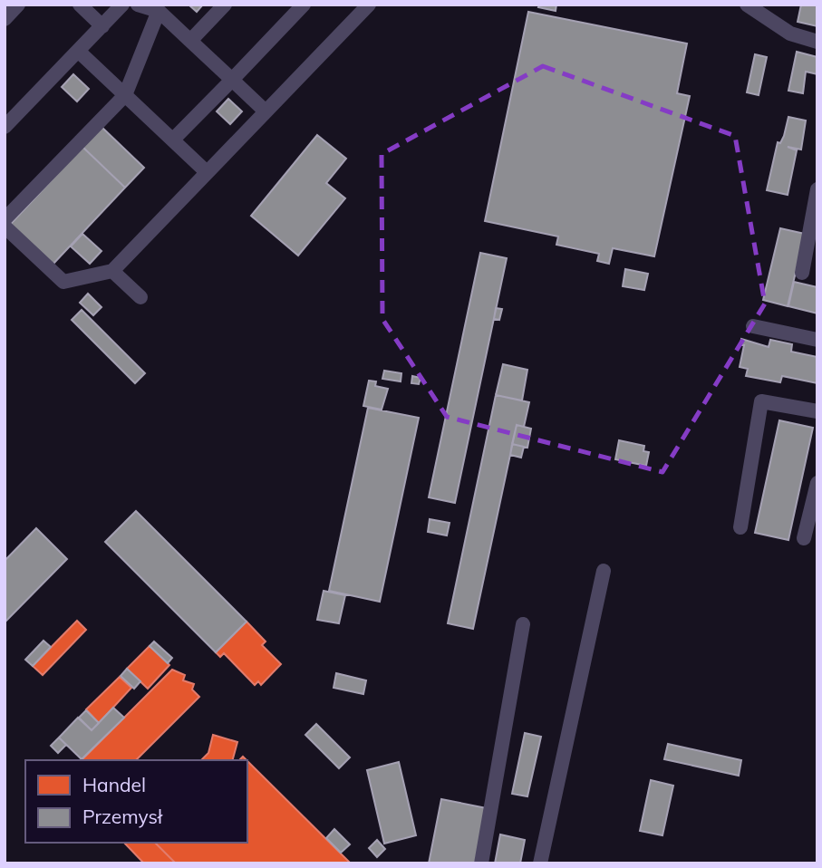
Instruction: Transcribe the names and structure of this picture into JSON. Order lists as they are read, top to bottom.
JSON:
{
  "legend": ["Handel", "Przemysł"]
}
